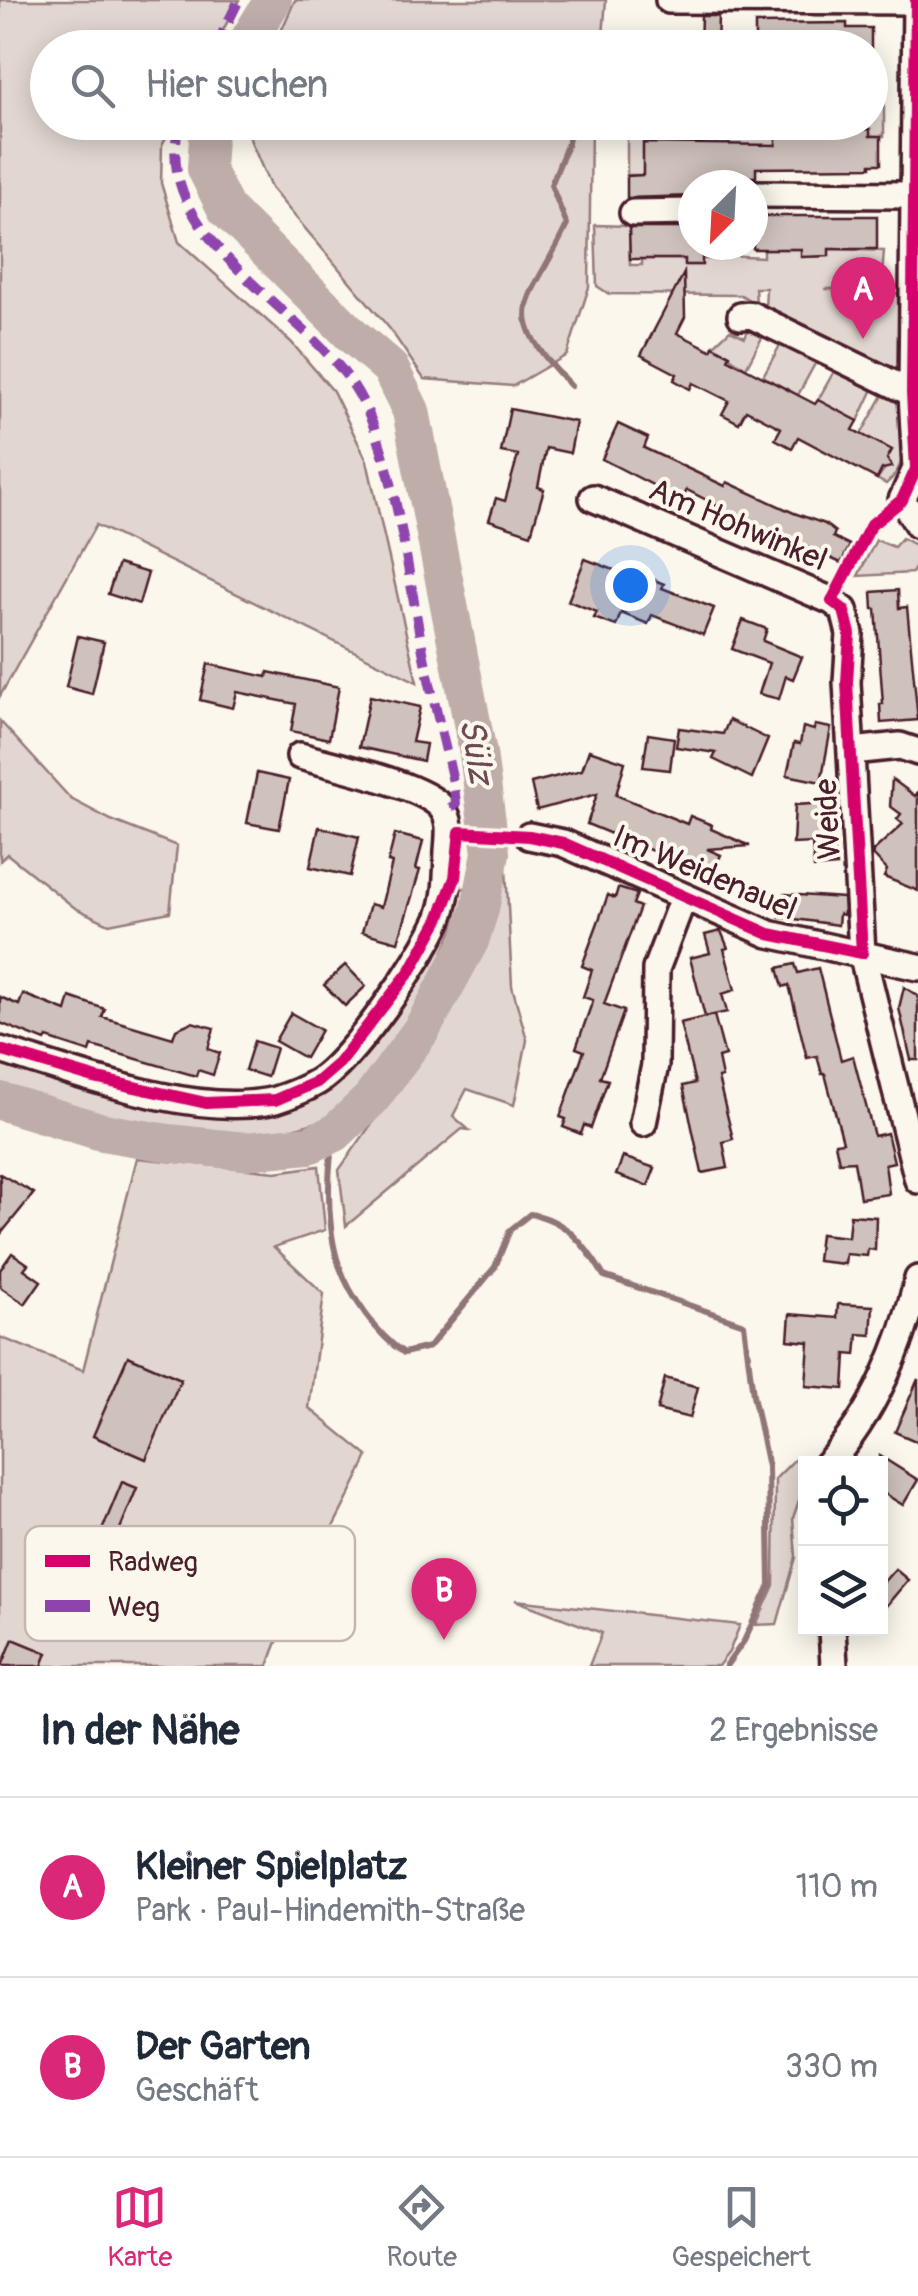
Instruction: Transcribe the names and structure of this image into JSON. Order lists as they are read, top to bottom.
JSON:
{
  "streets": {
    "street": ["Am Hohwinkel", "Weide", "Im Weidenauel"]
  },
  "crossings": [
    ["Am Hohwinkel", "Weide"],
    ["Weide", "Im Weidenauel"]
  ],
  "water": ["Sülz"],
  "legend": ["Radweg", "Weg"],
  "north": "bottom left",
  "page": {
    "search": "Hier suchen",
    "pins": ["A", "B"],
    "heading": ["In der Nähe", "2 Ergebnisse"],
    "list": [
      {
        "mark": "A",
        "name": "Kleiner Spielplatz",
        "note": "Park · Paul-Hindemith-Straße",
        "value": "110 m"
      },
      {
        "mark": "B",
        "name": "Der Garten",
        "note": "Geschäft",
        "value": "330 m"
      }
    ],
    "nav": ["Karte", "Route", "Gespeichert"]
  }
}
